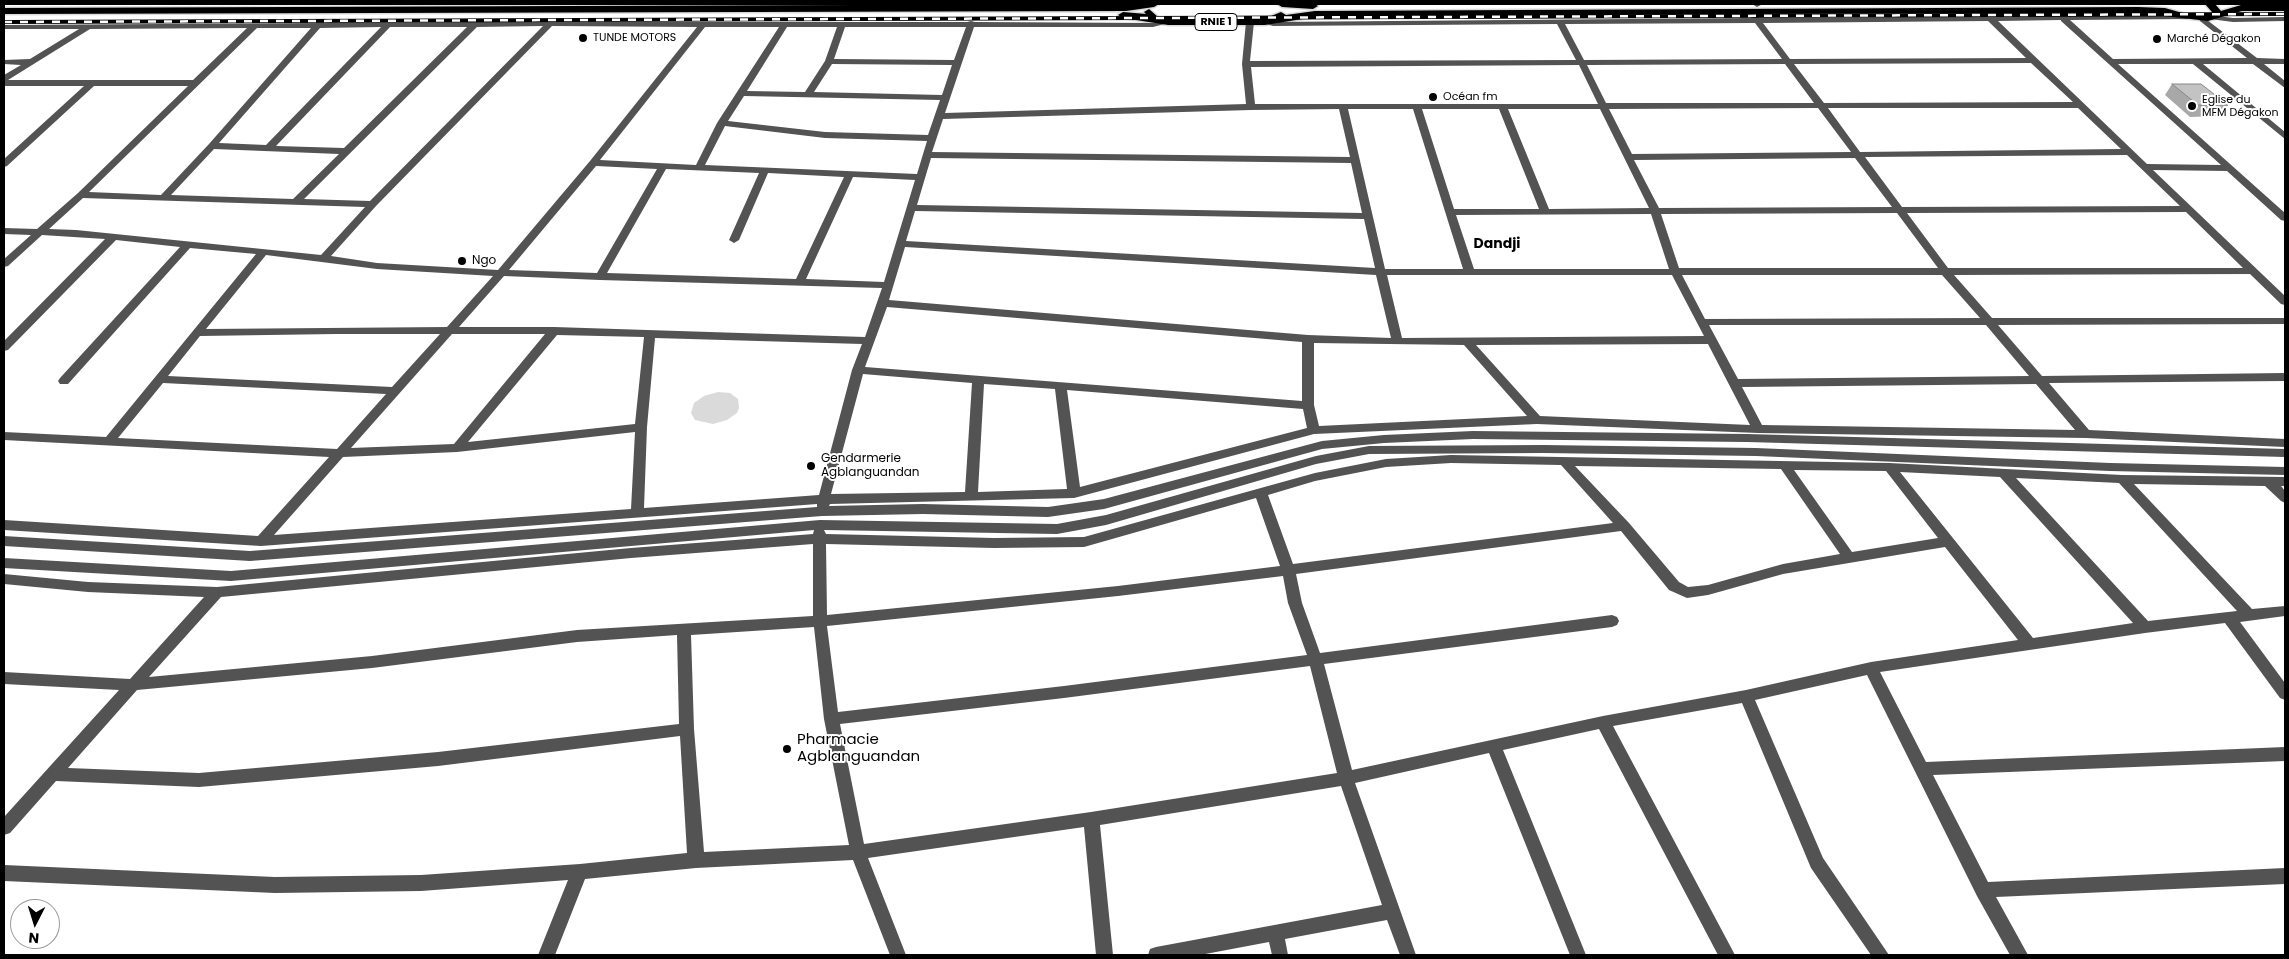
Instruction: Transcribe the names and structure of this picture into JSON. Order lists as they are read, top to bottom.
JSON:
{
  "streets": {
    "highway": ["RNIE 1"]
  },
  "districts": ["Dandji"],
  "places": [
    "TUNDE MOTORS",
    "Marché Dégakon",
    "Océan fm",
    "Eglise du MFM Dégakon",
    "Ngo",
    "Gendarmerie Agblanguandan",
    "Pharmacie Agblanguandan"
  ],
  "north": "bottom"
}
